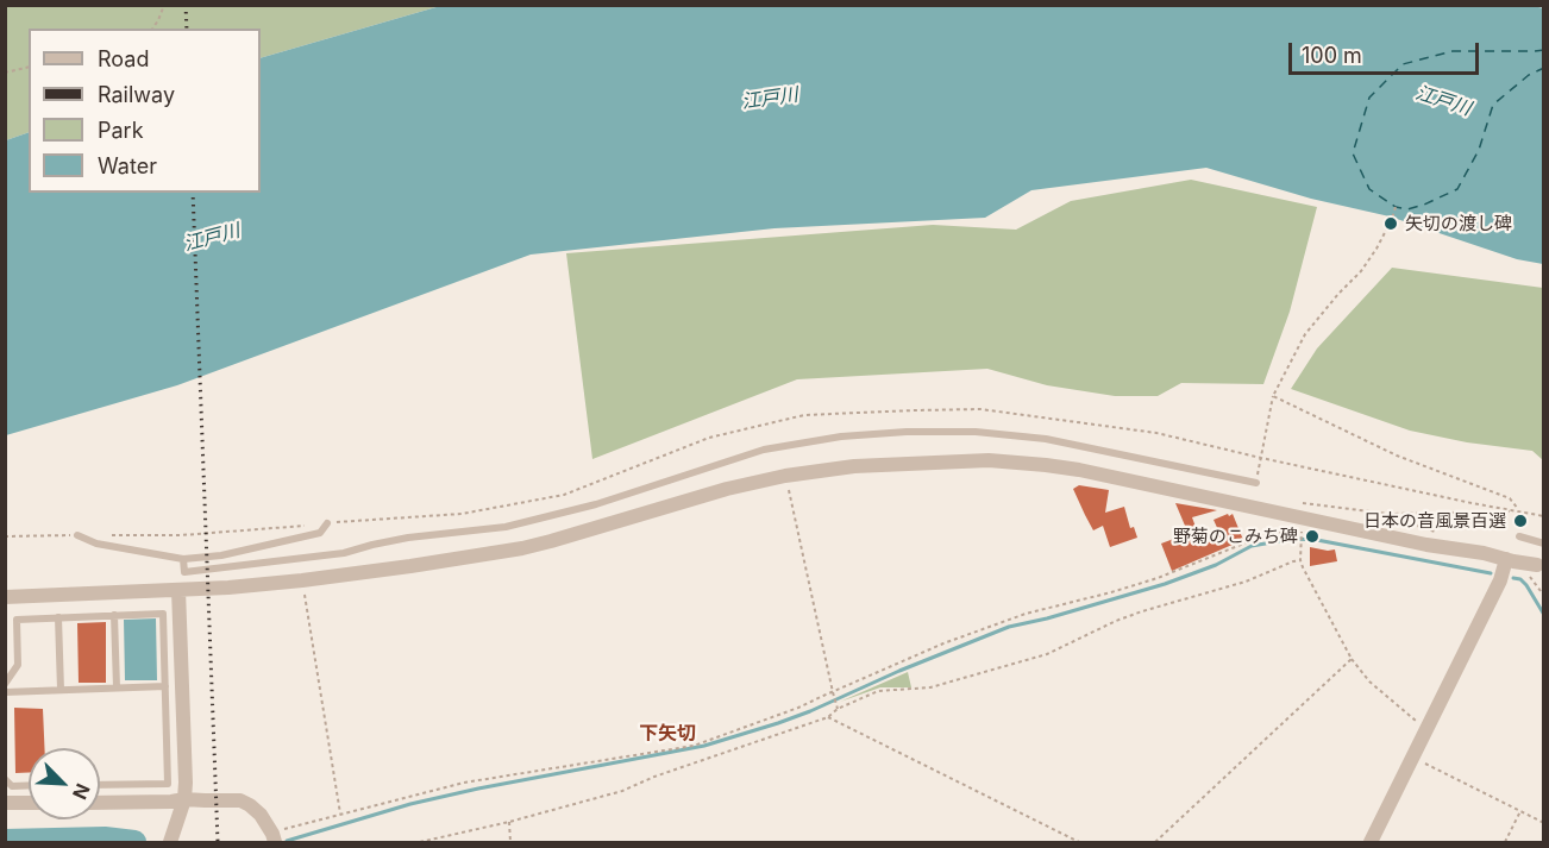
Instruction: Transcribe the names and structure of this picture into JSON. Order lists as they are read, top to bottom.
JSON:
{
  "districts": ["下矢切"],
  "water": ["江戸川"],
  "places": ["矢切の渡し碑", "日本の音風景百選", "野菊のこみち碑"],
  "legend": [
    "Road",
    "Railway",
    "Park",
    "Water"
  ],
  "scale_bar": "100 m",
  "north": "bottom right"
}
